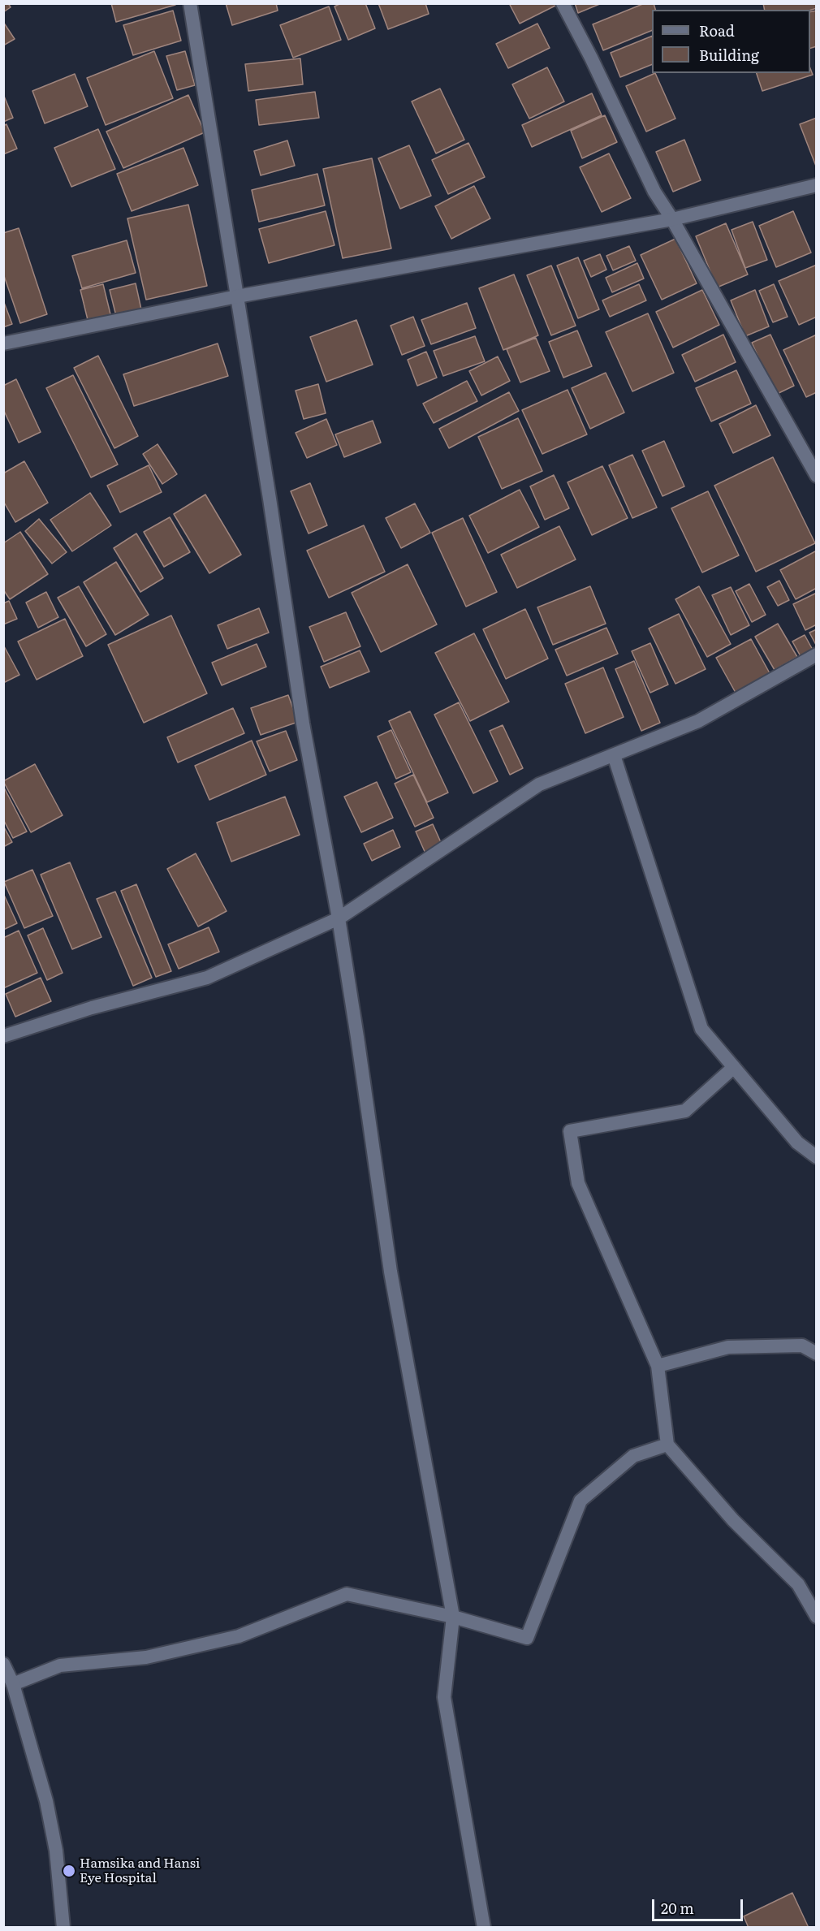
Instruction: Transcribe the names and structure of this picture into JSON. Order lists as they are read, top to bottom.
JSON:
{
  "places": ["Hamsika and Hansi Eye Hospital"],
  "legend": ["Road", "Building"],
  "scale_bar": "20 m"
}
